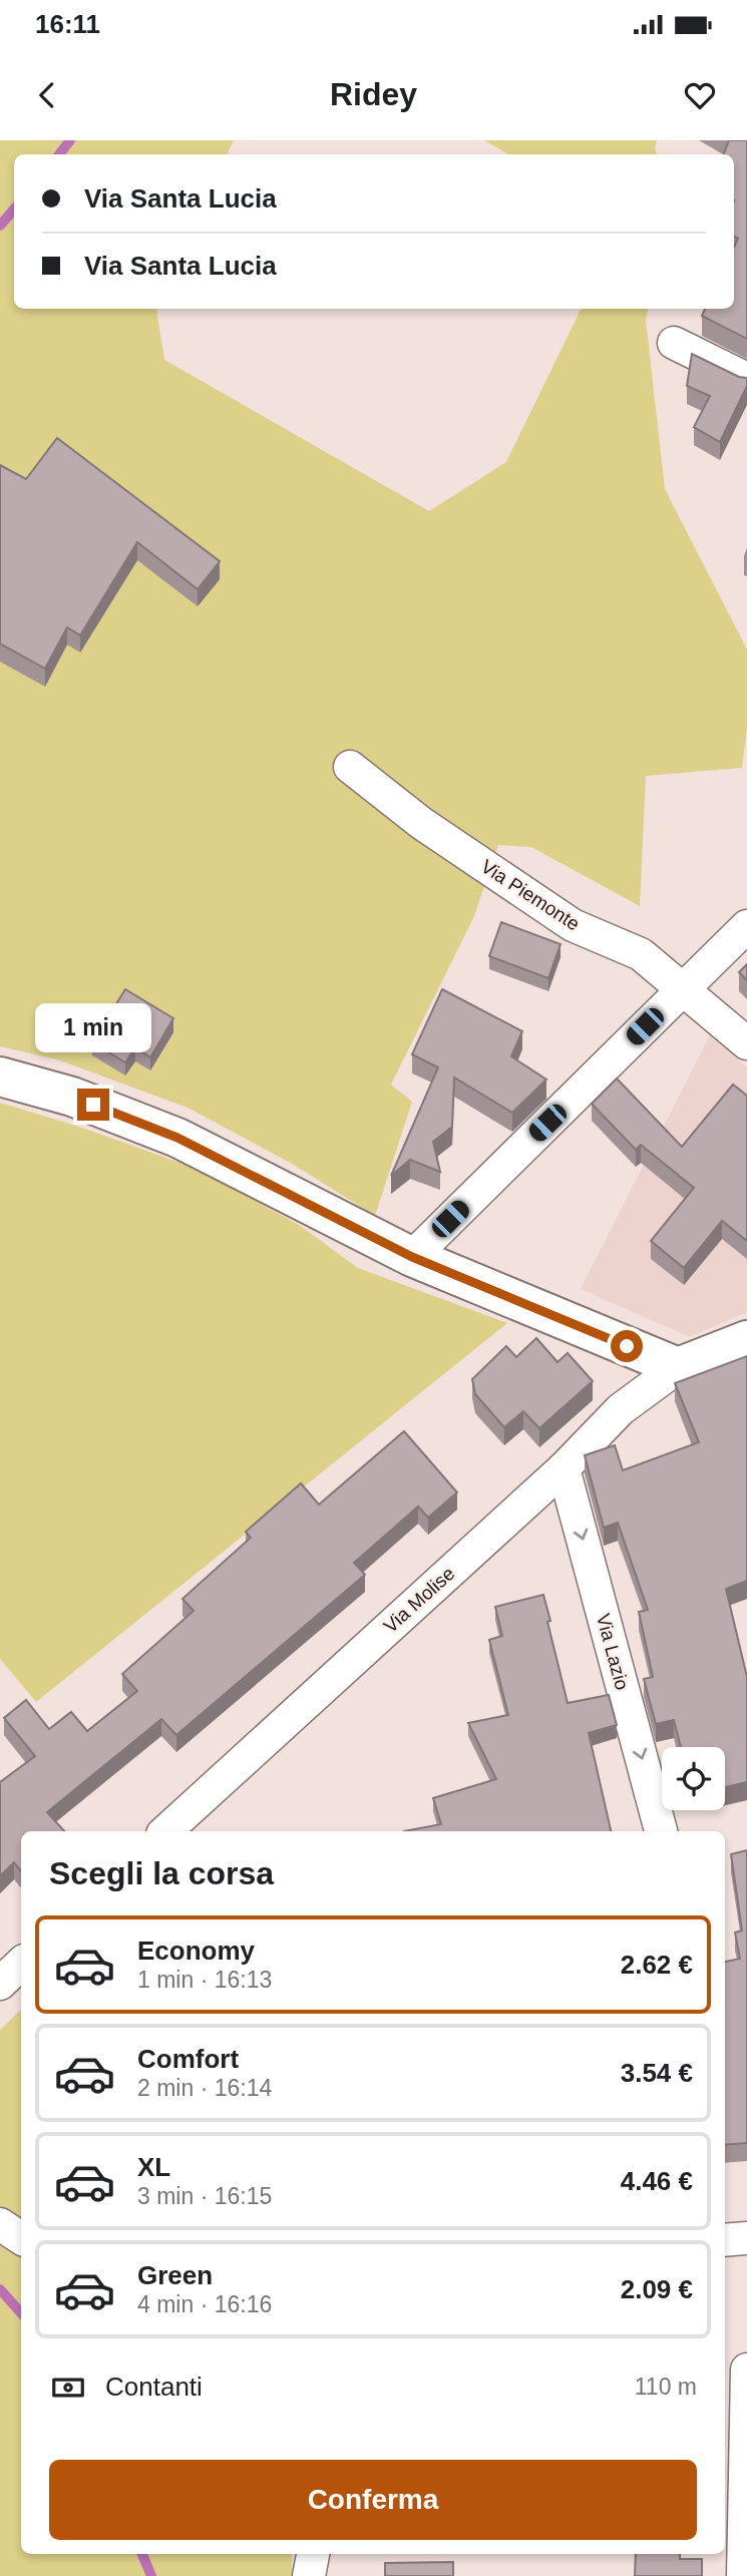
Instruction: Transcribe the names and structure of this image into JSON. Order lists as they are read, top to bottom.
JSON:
{
  "streets": {
    "street": ["Via Piemonte", "Via Molise", "Via Lazio"]
  },
  "crossings": [
    ["Via Molise", "Via Lazio"]
  ],
  "one_way": ["Via Lazio"],
  "page": {
    "status": "16:11",
    "header": "Ridey",
    "banner": ["Via Santa Lucia", "Via Santa Lucia"],
    "bubble": "1 min",
    "heading": "Scegli la corsa",
    "list": [
      {
        "name": "Economy",
        "note": "1 min · 16:13",
        "value": "2.62 €"
      },
      {
        "name": "Comfort",
        "note": "2 min · 16:14",
        "value": "3.54 €"
      },
      {
        "name": "XL",
        "note": "3 min · 16:15",
        "value": "4.46 €"
      },
      {
        "name": "Green",
        "note": "4 min · 16:16",
        "value": "2.09 €"
      }
    ],
    "pay": ["Contanti", "110 m"],
    "buttons": "Conferma"
  }
}
